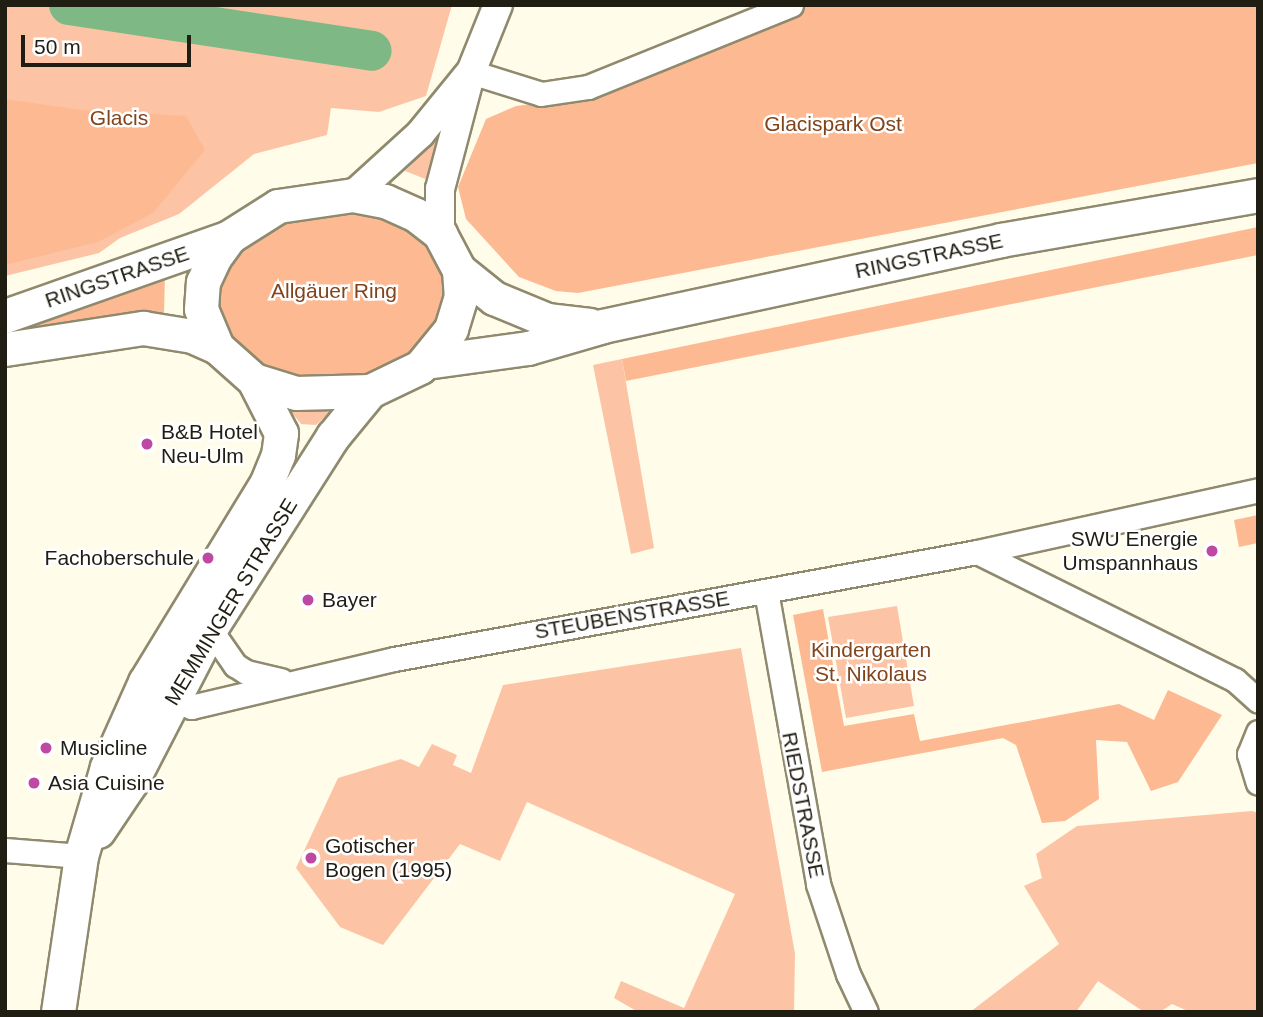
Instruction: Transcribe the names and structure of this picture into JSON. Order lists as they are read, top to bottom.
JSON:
{
  "streets": {
    "main road": ["RINGSTRASSE", "MEMMINGER STRASSE"],
    "street": ["STEUBENSTRASSE", "RIEDSTRASSE"]
  },
  "crossings": [
    ["RINGSTRASSE", "MEMMINGER STRASSE"],
    ["MEMMINGER STRASSE", "STEUBENSTRASSE"],
    ["STEUBENSTRASSE", "RIEDSTRASSE"]
  ],
  "parks": [
    "Glacis",
    "Glacispark Ost",
    "Allgäuer Ring",
    "Kindergarten St. Nikolaus"
  ],
  "places": [
    "B&B Hotel Neu-Ulm",
    "SWU Energie Umspannhaus",
    "Fachoberschule",
    "Bayer",
    "Musicline",
    "Asia Cuisine",
    "Gotischer Bogen (1995)"
  ],
  "scale_bar": "50 m"
}
